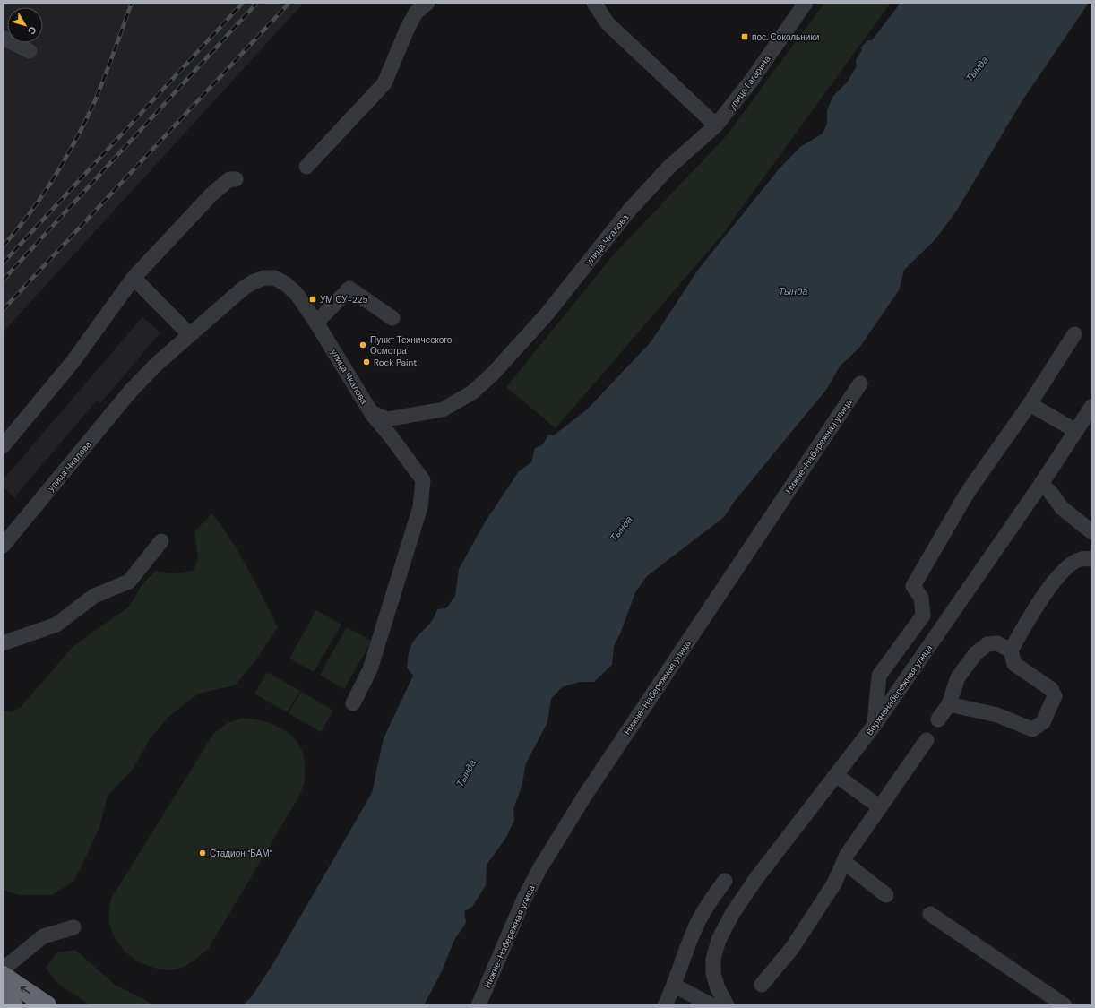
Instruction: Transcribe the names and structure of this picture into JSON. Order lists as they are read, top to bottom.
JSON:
{
  "streets": {
    "street": [
      "улица Гагарина",
      "улица Чкалова",
      "Нижне-Набережная улица",
      "Верхненабережная улица"
    ]
  },
  "crossings": [
    ["улица Гагарина", "улица Чкалова"]
  ],
  "water": ["Тында"],
  "places": {
    "transit": ["пос. Сокольники", "УМ СУ-225"],
    "other": ["Пункт Технического Осмотра", "Rock Paint", "Стадион \"БАМ\""]
  },
  "north": "bottom right"
}
